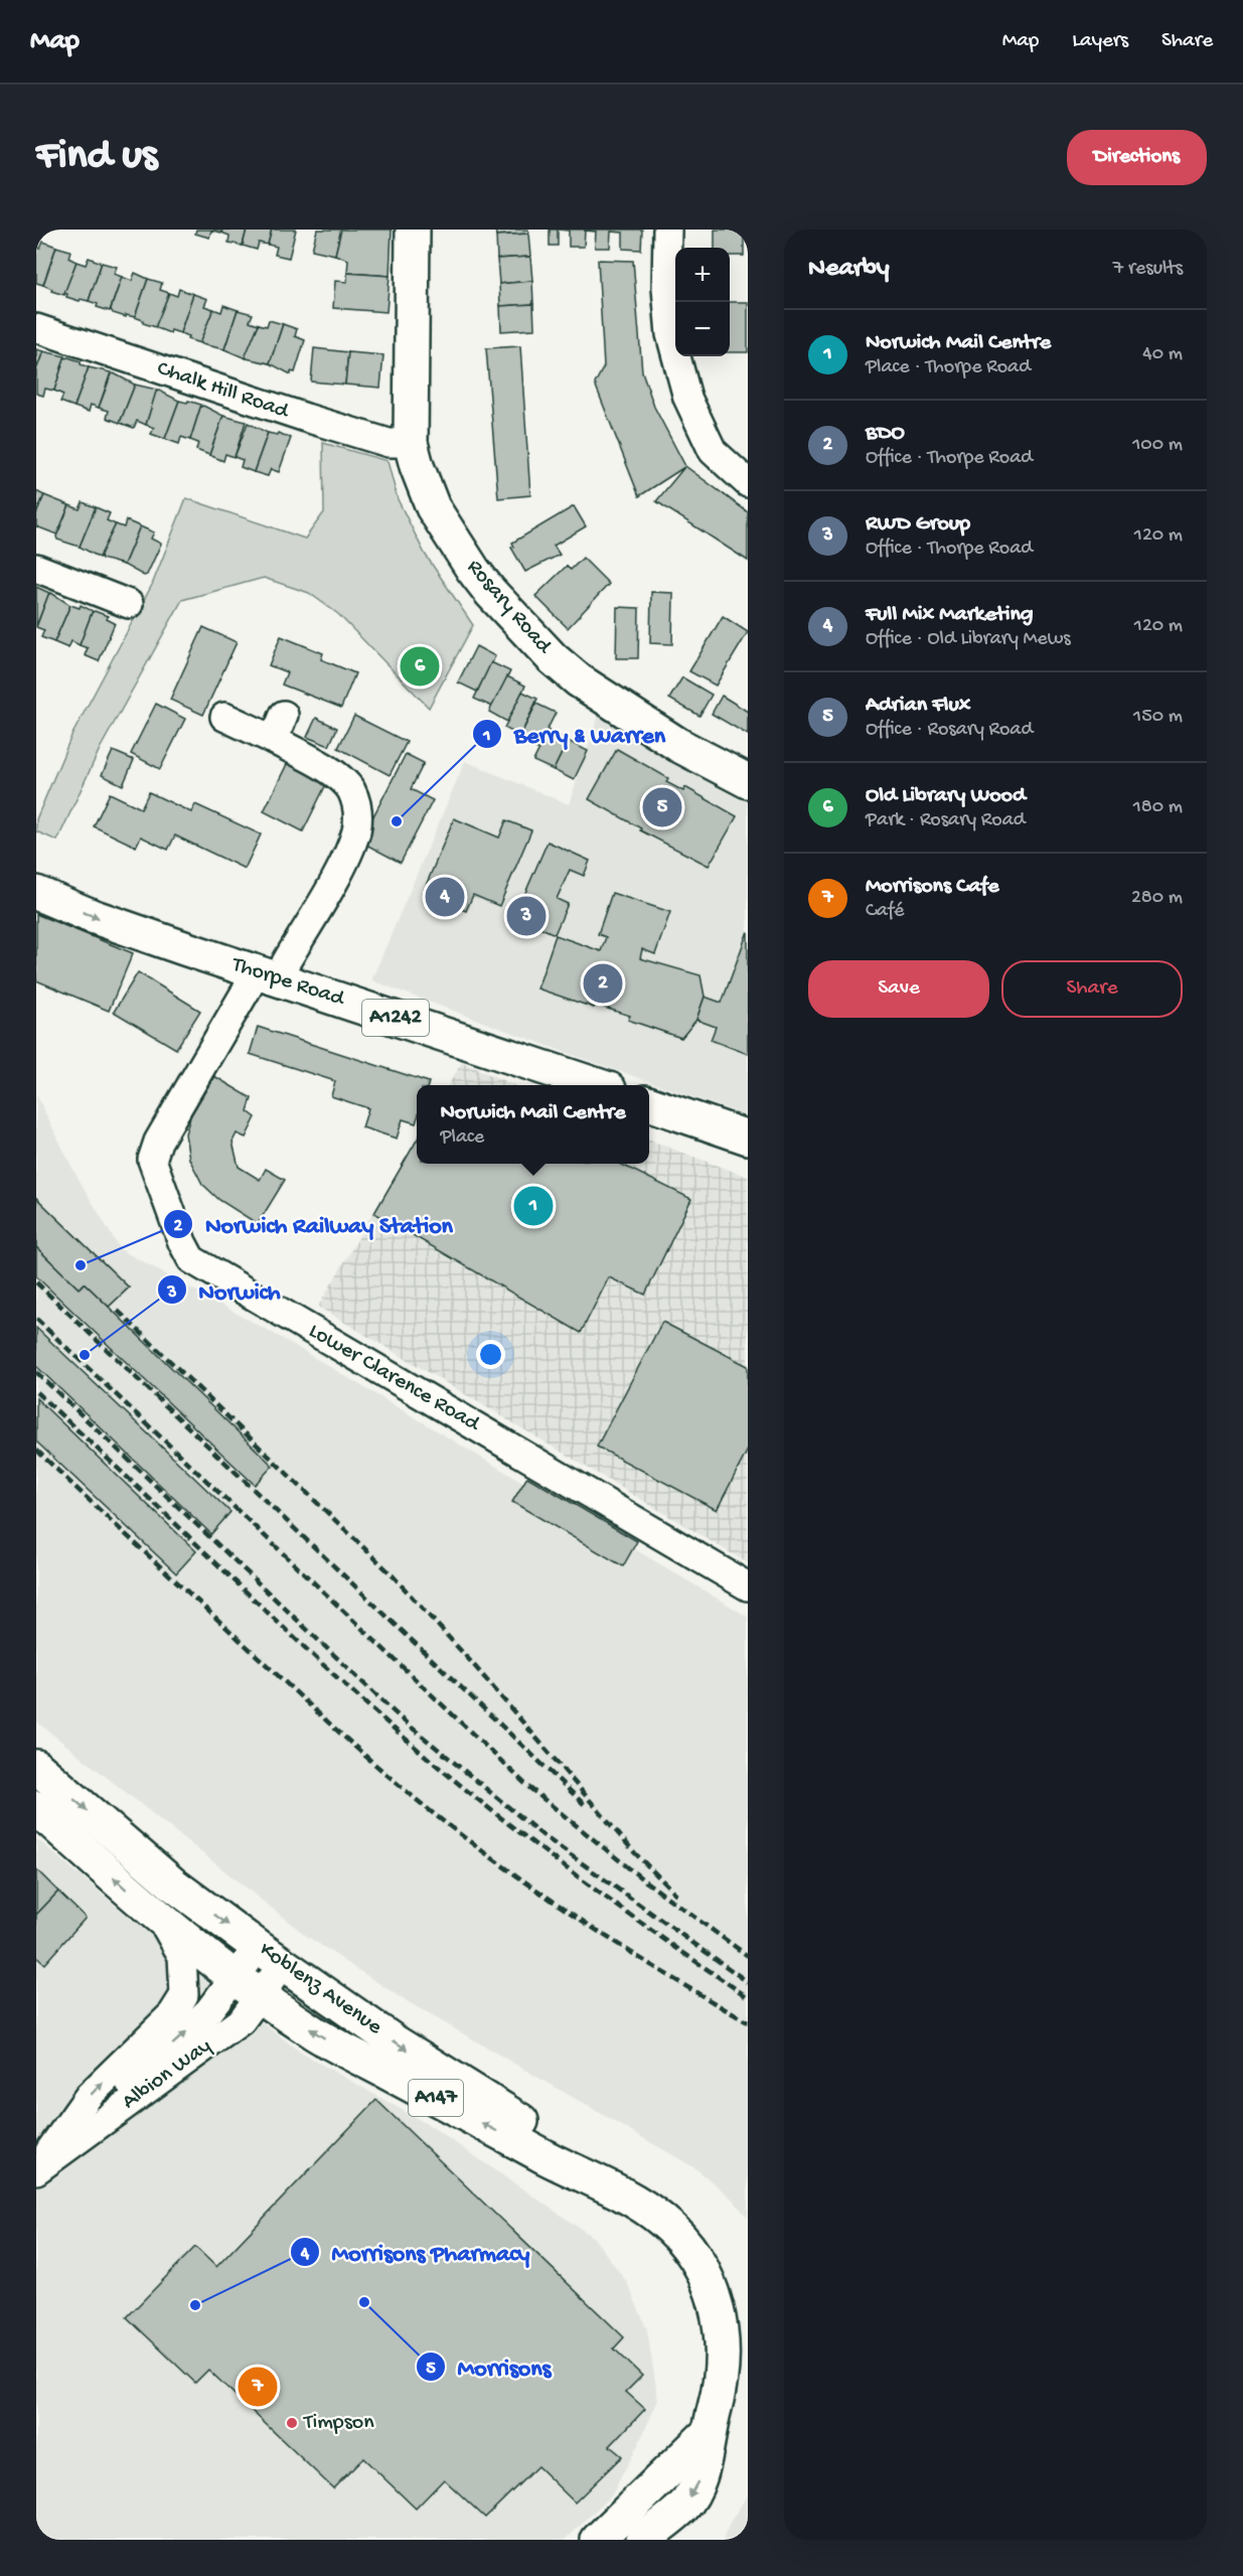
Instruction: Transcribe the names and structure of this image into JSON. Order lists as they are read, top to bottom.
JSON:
{
  "streets": {
    "main road": [
      "Rosary Road",
      "Thorpe Road",
      "A1242",
      "Koblenz Avenue",
      "A147"
    ],
    "street": ["Chalk Hill Road", "Lower Clarence Road", "Albion Way"]
  },
  "crossings": [
    ["Chalk Hill Road", "Rosary Road"],
    ["Thorpe Road", "Lower Clarence Road"],
    ["Koblenz Avenue", "Albion Way"]
  ],
  "one_way": ["Thorpe Road"],
  "places": [
    "Berry & Warren",
    "Norwich Railway Station",
    "Norwich",
    "Morrisons",
    "Morrisons Pharmacy",
    "Timpson"
  ],
  "page": {
    "header": "Map",
    "nav": ["Map", "Layers", "Share"],
    "buttons": [
      "Directions",
      ["Save", "Share"]
    ],
    "title": "Find us",
    "heading": ["Nearby", "7 results"],
    "map_buttons": ["+", "−"],
    "list": [
      {
        "mark": "1",
        "name": "Norwich Mail Centre",
        "note": "Place · Thorpe Road",
        "value": "40 m"
      },
      {
        "mark": "2",
        "name": "BDO",
        "note": "Office · Thorpe Road",
        "value": "100 m"
      },
      {
        "mark": "3",
        "name": "RWD Group",
        "note": "Office · Thorpe Road",
        "value": "120 m"
      },
      {
        "mark": "4",
        "name": "Full Mix Marketing",
        "note": "Office · Old Library Mews",
        "value": "120 m"
      },
      {
        "mark": "5",
        "name": "Adrian Flux",
        "note": "Office · Rosary Road",
        "value": "150 m"
      },
      {
        "mark": "6",
        "name": "Old Library Wood",
        "note": "Park · Rosary Road",
        "value": "180 m"
      },
      {
        "mark": "7",
        "name": "Morrisons Cafe",
        "note": "Café",
        "value": "280 m"
      }
    ],
    "pins": [
      "6",
      "5",
      "4",
      "3",
      "2",
      "1",
      "7"
    ],
    "popup": ["Norwich Mail Centre", "Place"]
  }
}
